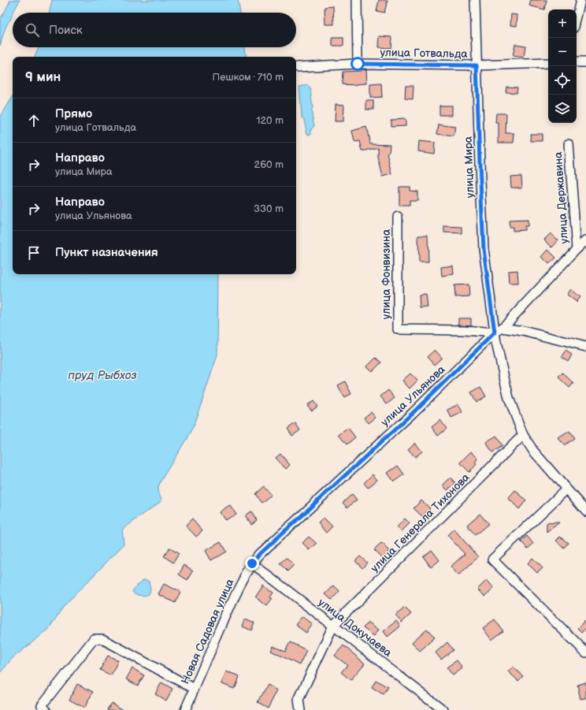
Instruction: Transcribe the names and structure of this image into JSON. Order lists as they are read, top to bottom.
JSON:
{
  "streets": {
    "street": [
      "улица Готвальда",
      "улица Мира",
      "улица Державина",
      "улица Фонвизина",
      "улица Ульянова",
      "улица Генерала Тихонова",
      "улица Докучаева",
      "Новая Садовая улица"
    ]
  },
  "crossings": [
    ["улица Готвальда", "улица Мира"],
    ["улица Мира", "улица Фонвизина"],
    ["улица Мира", "улица Ульянова"],
    ["улица Мира", "улица Генерала Тихонова"],
    ["улица Державина", "улица Ульянова"],
    ["улица Фонвизина", "улица Ульянова"],
    ["улица Ульянова", "улица Докучаева"],
    ["улица Ульянова", "Новая Садовая улица"],
    ["улица Генерала Тихонова", "улица Докучаева"],
    ["улица Докучаева", "Новая Садовая улица"]
  ],
  "water": ["пруд Рыбхоз"],
  "page": {
    "map_buttons": ["+", "−"],
    "search": "Поиск",
    "heading": ["9 мин", "Пешком · 710 m"],
    "list": [
      ["Прямо", "улица Готвальда", "120 m"],
      ["Направо", "улица Мира", "260 m"],
      ["Направо", "улица Ульянова", "330 m"],
      "Пункт назначения"
    ]
  }
}
